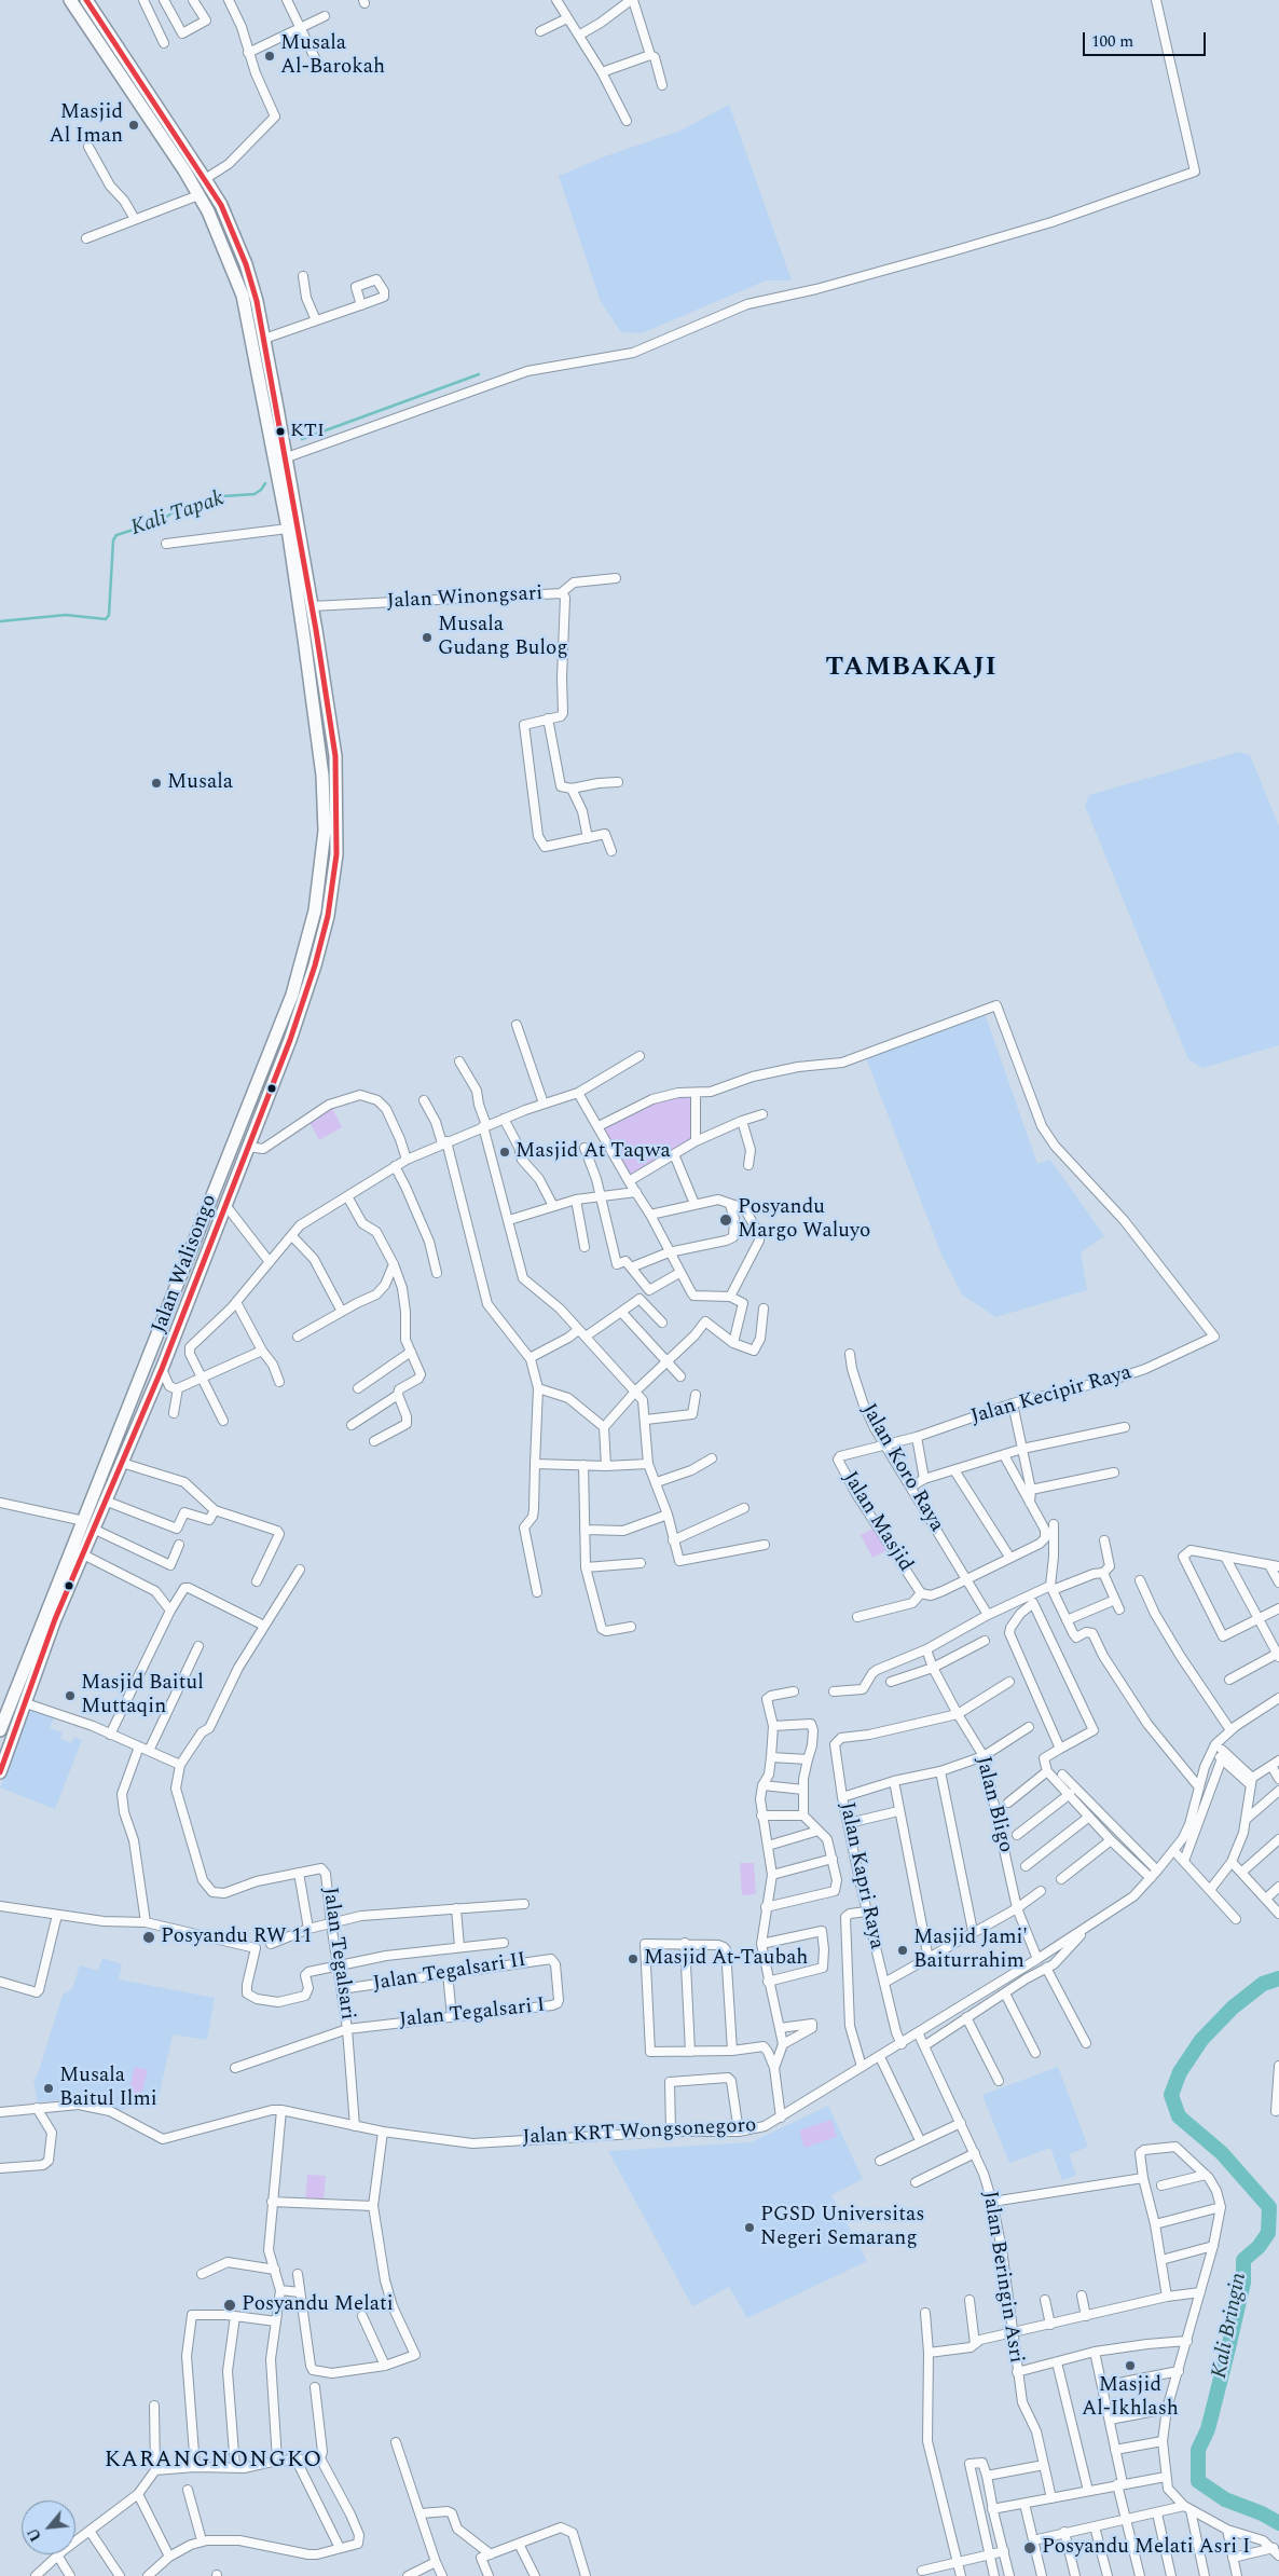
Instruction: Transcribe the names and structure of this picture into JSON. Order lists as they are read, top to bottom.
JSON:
{
  "streets": {
    "highway": ["Jalan Walisongo"],
    "street": [
      "Jalan Winongsari",
      "Jalan Kecipir Raya",
      "Jalan Koro Raya",
      "Jalan Masjid",
      "Jalan Bligo",
      "Jalan Kapri Raya",
      "Jalan Tegalsari",
      "Jalan Tegalsari II",
      "Jalan Tegalsari I",
      "Jalan KRT Wongsonegoro",
      "Jalan Beringin Asri"
    ]
  },
  "crossings": [
    ["Jalan Winongsari", "Jalan Walisongo"],
    ["Jalan Kecipir Raya", "Jalan Koro Raya"],
    ["Jalan Kecipir Raya", "Jalan Masjid"],
    ["Jalan Bligo", "Jalan Kapri Raya"],
    ["Jalan Bligo", "Jalan KRT Wongsonegoro"],
    ["Jalan Kapri Raya", "Jalan KRT Wongsonegoro"],
    ["Jalan Tegalsari", "Jalan Tegalsari II"],
    ["Jalan Tegalsari", "Jalan Tegalsari I"],
    ["Jalan Tegalsari", "Jalan KRT Wongsonegoro"],
    ["Jalan Tegalsari II", "Jalan Tegalsari I"],
    ["Jalan KRT Wongsonegoro", "Jalan Beringin Asri"]
  ],
  "districts": ["TAMBAKAJI", "KARANGNONGKO"],
  "water": ["Kali Tapak", "Kali Bringin"],
  "places": [
    "Musala Al-Barokah",
    "Masjid Al Iman",
    "KTI",
    "Musala Gudang Bulog",
    "Musala",
    "Masjid At Taqwa",
    "Posyandu Margo Waluyo",
    "Masjid Baitul Muttaqin",
    "Posyandu RW 11",
    "Masjid Jami' Baiturrahim",
    "Masjid At-Taubah",
    "Musala Baitul Ilmi",
    "PGSD Universitas Negeri Semarang",
    "Posyandu Melati",
    "Masjid Al-Ikhlash",
    "Posyandu Melati Asri I"
  ],
  "scale_bar": "100 m",
  "north": "bottom left"
}
